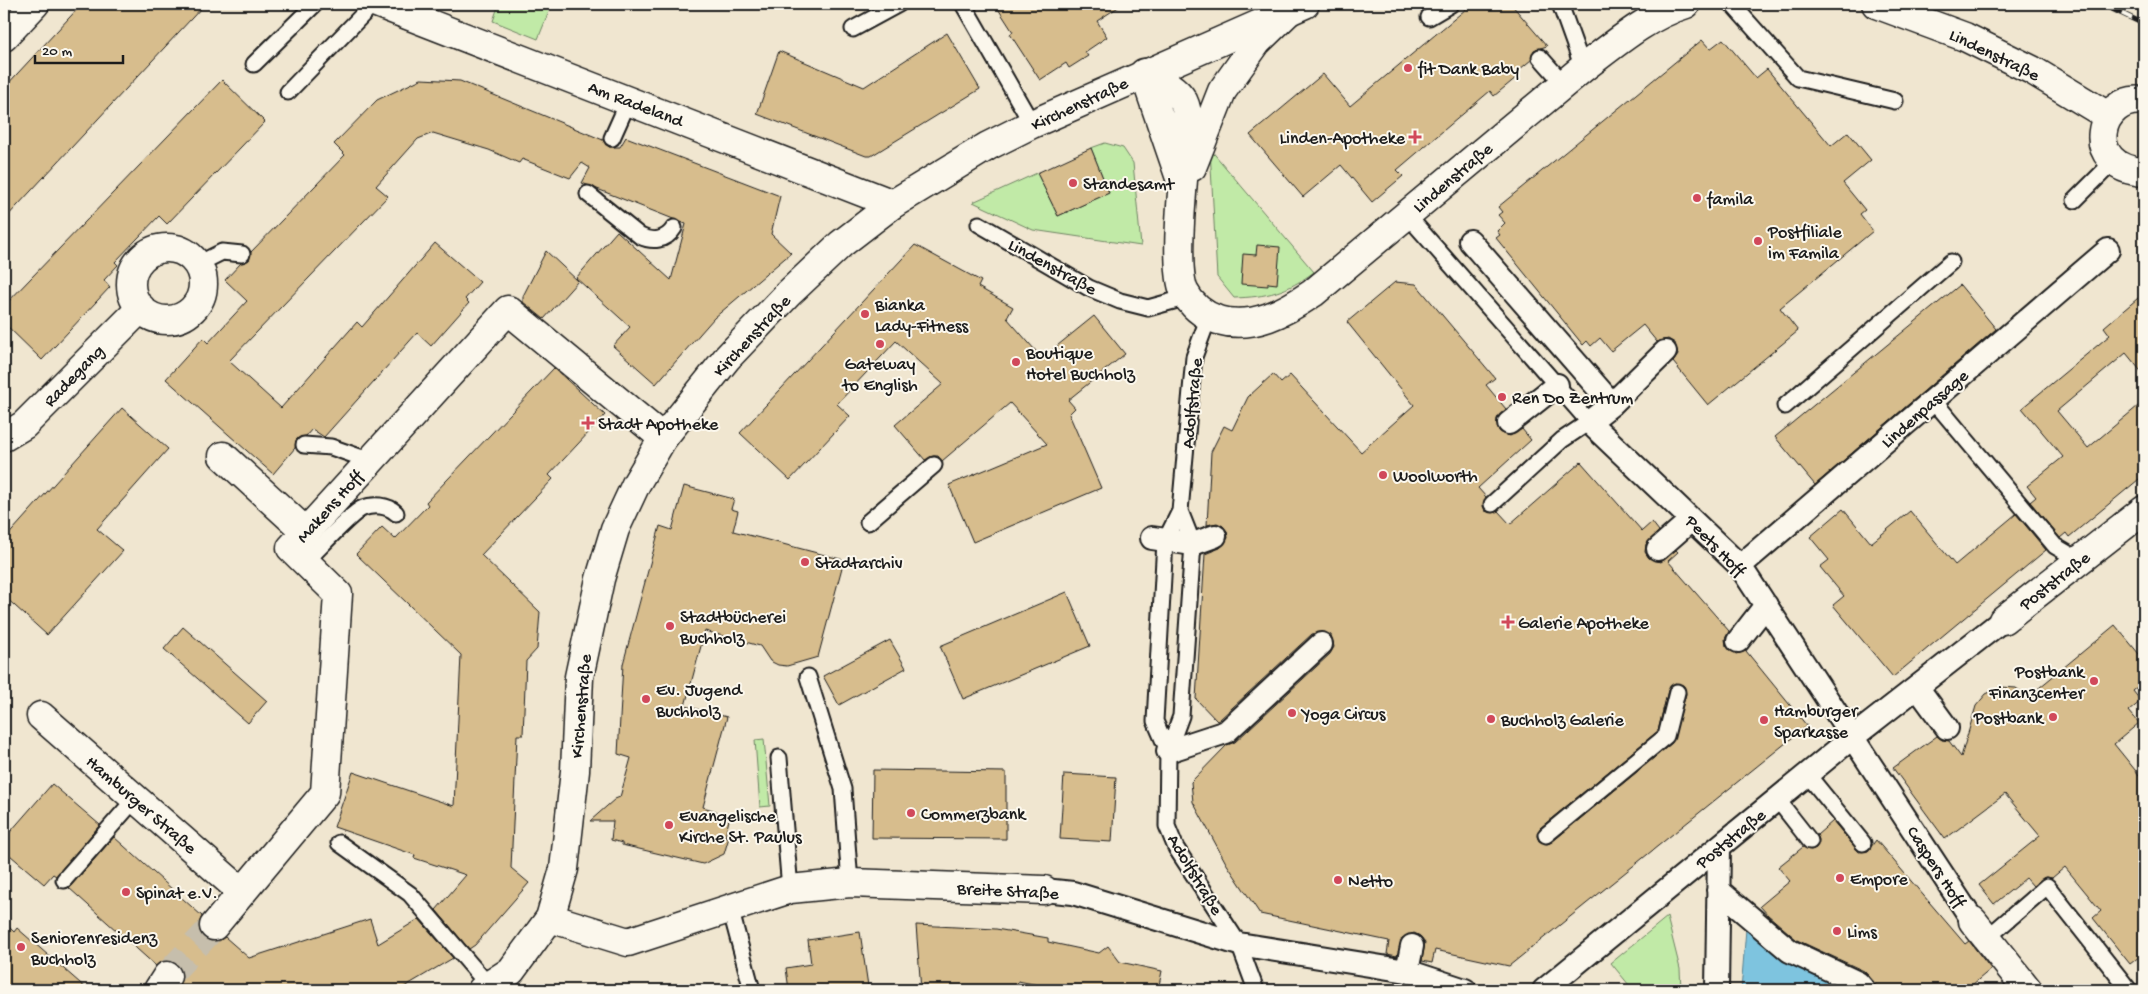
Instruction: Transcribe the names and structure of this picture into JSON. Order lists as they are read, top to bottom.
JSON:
{
  "streets": {
    "street": [
      "Lindenstraße",
      "Am Radeland",
      "Kirchenstraße",
      "Radegang",
      "Lindenpassage",
      "Makens Hoff",
      "Peets Hoff",
      "Poststraße",
      "Hamburger Straße",
      "Caspers Hoff",
      "Breite Straße"
    ],
    "lane": ["Adolfstraße"]
  },
  "crossings": [
    ["Lindenstraße", "Adolfstraße"],
    ["Lindenstraße", "Peets Hoff"],
    ["Am Radeland", "Kirchenstraße"],
    ["Kirchenstraße", "Makens Hoff"],
    ["Kirchenstraße", "Breite Straße"],
    ["Adolfstraße", "Breite Straße"],
    ["Lindenpassage", "Peets Hoff"],
    ["Makens Hoff", "Hamburger Straße"],
    ["Peets Hoff", "Poststraße"],
    ["Peets Hoff", "Caspers Hoff"],
    ["Poststraße", "Caspers Hoff"]
  ],
  "places": {
    "other": [
      "fit Dank Baby",
      "Standesamt",
      "famila",
      "Postfiliale im Famila",
      "Bianka Lady-Fitness",
      "Gateway to English",
      "Boutique Hotel Buchholz",
      "Ren Do Zentrum",
      "Woolworth",
      "Stadtarchiv",
      "Stadtbücherei Buchholz",
      "Postbank Finanzcenter",
      "Ev. Jugend Buchholz",
      "Yoga Circus",
      "Postbank",
      "Buchholz Galerie",
      "Hamburger Sparkasse",
      "Commerzbank",
      "Evangelische Kirche St. Paulus",
      "Empore",
      "Netto",
      "Spinat e.V.",
      "Lims",
      "Seniorenresidenz Buchholz"
    ],
    "health": ["Linden-Apotheke", "Stadt Apotheke", "Galerie Apotheke"]
  },
  "scale_bar": "20 m"
}
